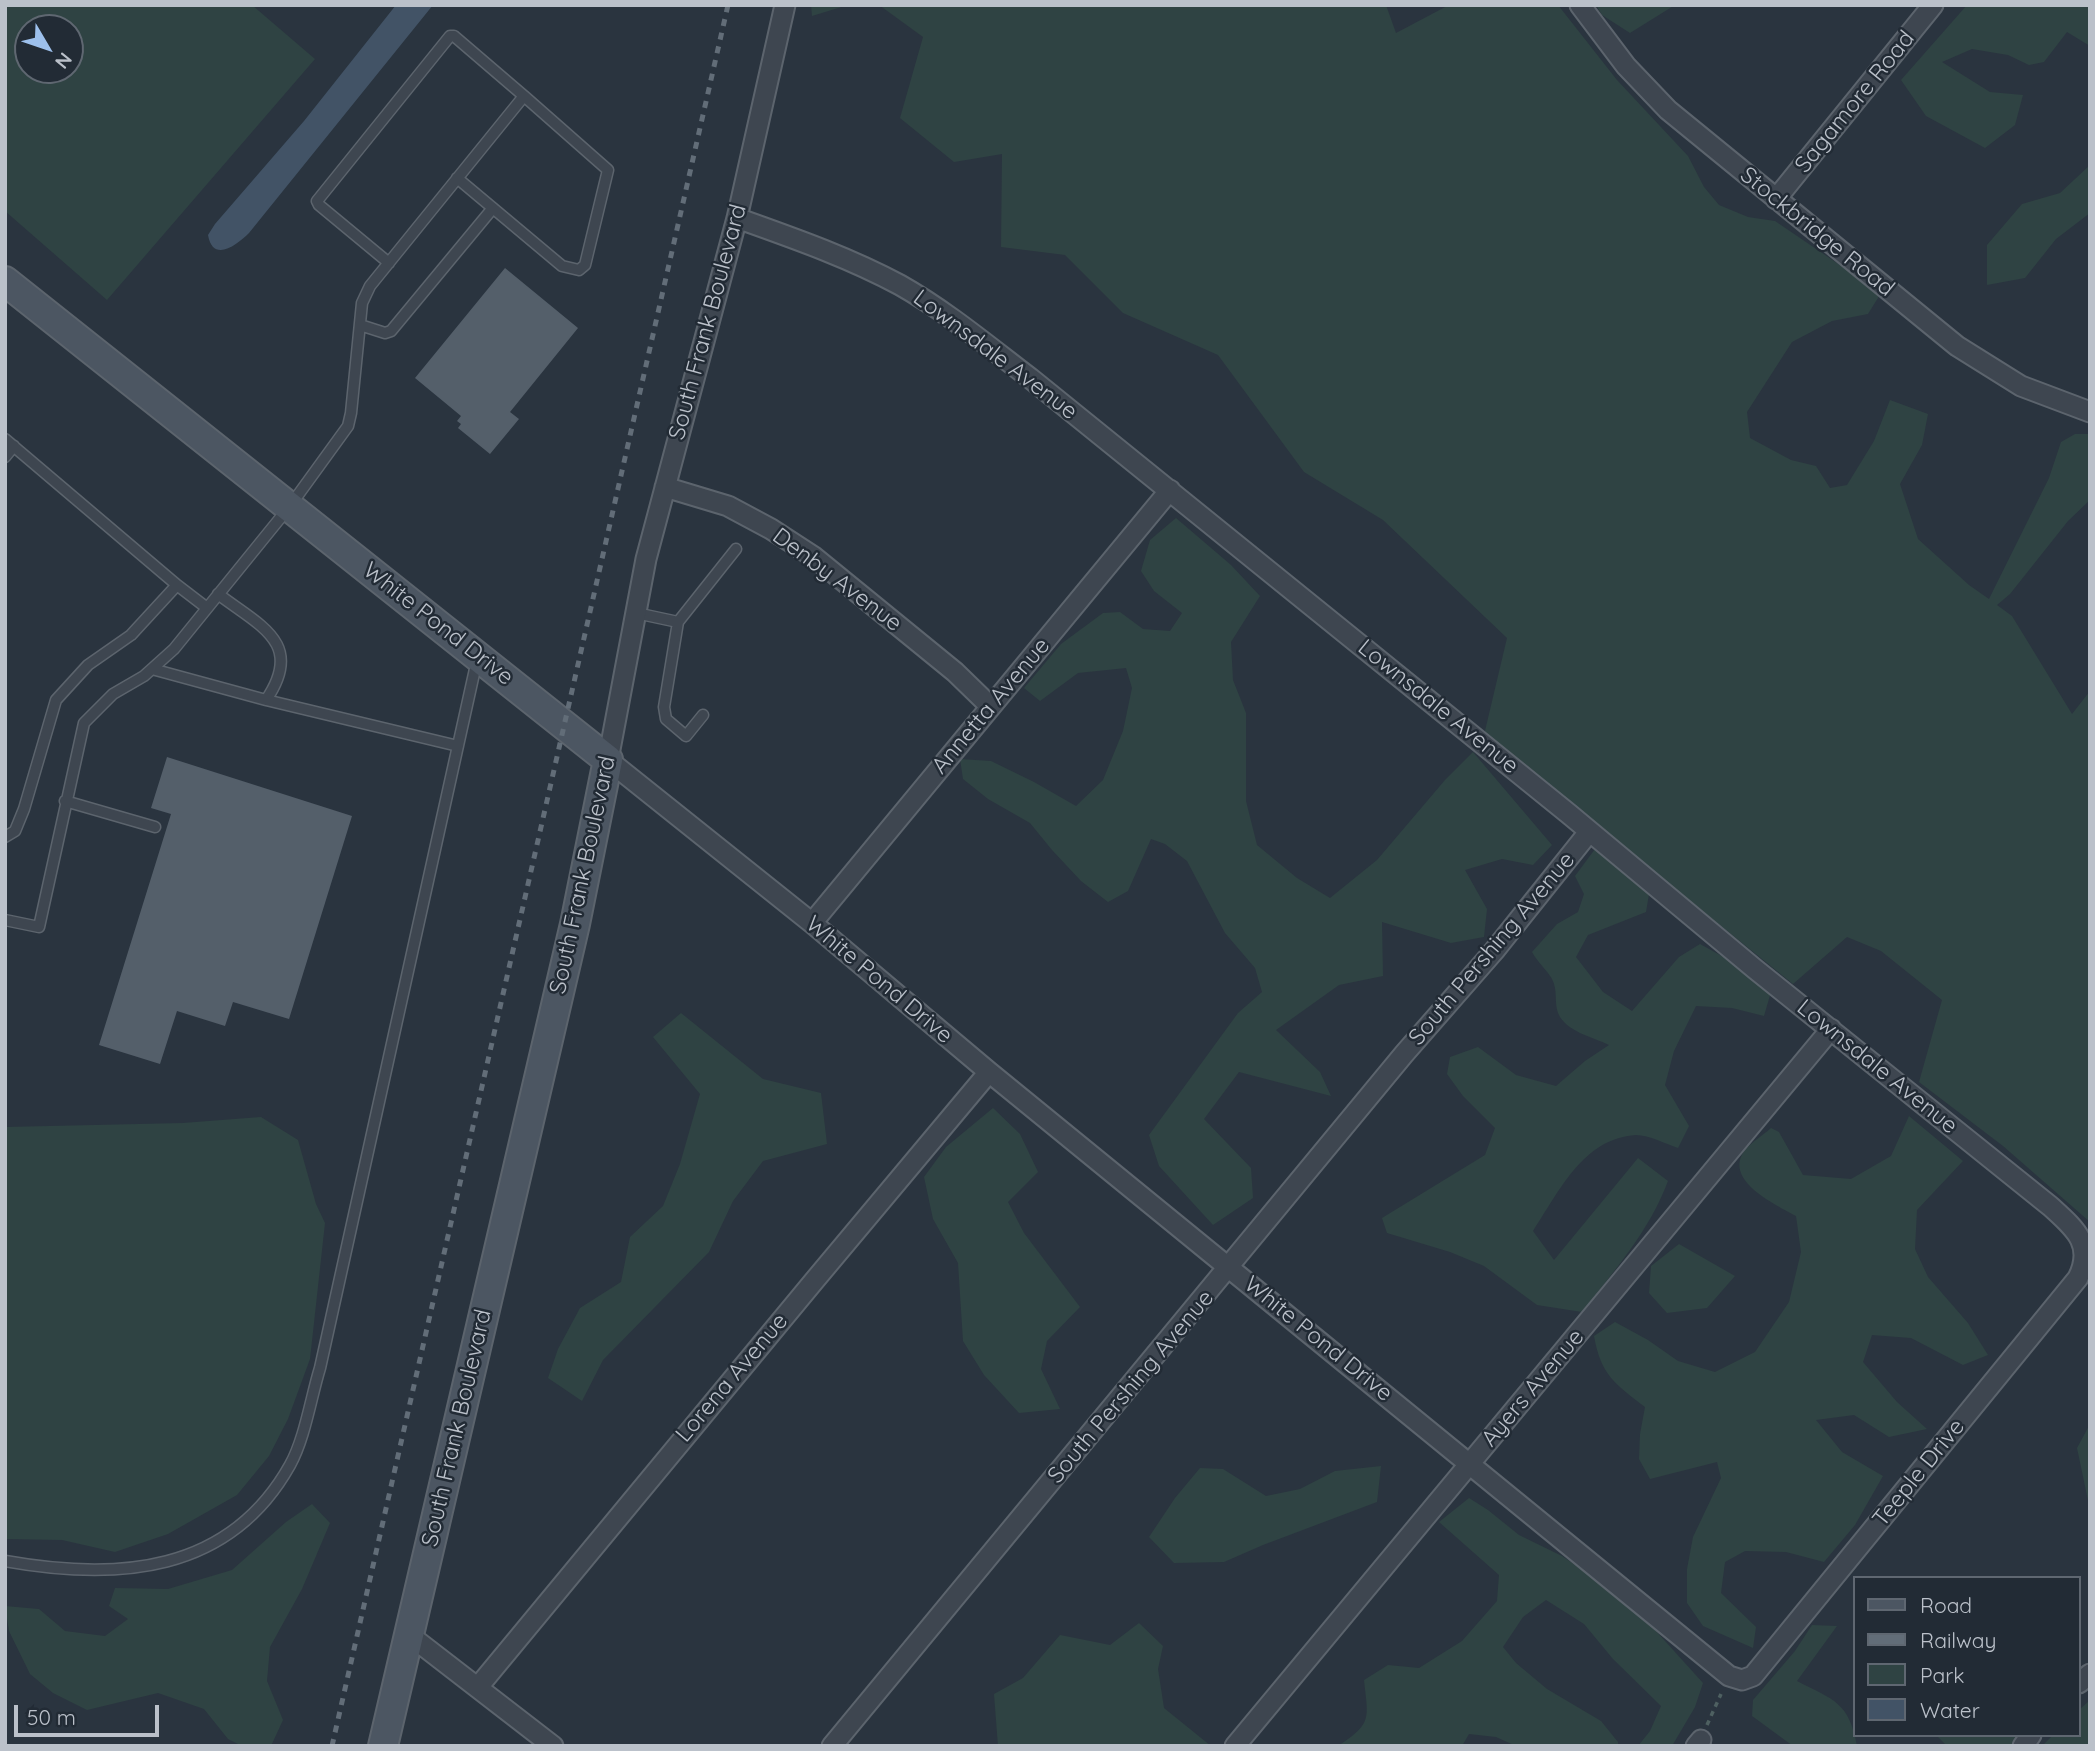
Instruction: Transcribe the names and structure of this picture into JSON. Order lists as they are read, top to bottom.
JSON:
{
  "streets": {
    "street": [
      "Sagamore Road",
      "Stockbridge Road",
      "South Frank Boulevard",
      "Lownsdale Avenue",
      "Denby Avenue",
      "White Pond Drive",
      "Annetta Avenue",
      "South Pershing Avenue",
      "Lorena Avenue",
      "Ayers Avenue",
      "Teeple Drive"
    ]
  },
  "crossings": [
    ["Sagamore Road", "Stockbridge Road"],
    ["South Frank Boulevard", "Lownsdale Avenue"],
    ["South Frank Boulevard", "Denby Avenue"],
    ["South Frank Boulevard", "White Pond Drive"],
    ["Lownsdale Avenue", "Annetta Avenue"],
    ["Lownsdale Avenue", "South Pershing Avenue"],
    ["Lownsdale Avenue", "Ayers Avenue"],
    ["Lownsdale Avenue", "Teeple Drive"],
    ["Denby Avenue", "Annetta Avenue"],
    ["White Pond Drive", "Annetta Avenue"],
    ["White Pond Drive", "South Pershing Avenue"],
    ["White Pond Drive", "Lorena Avenue"],
    ["White Pond Drive", "Ayers Avenue"],
    ["White Pond Drive", "Teeple Drive"]
  ],
  "legend": [
    "Road",
    "Railway",
    "Park",
    "Water"
  ],
  "scale_bar": "50 m",
  "north": "bottom right"
}
